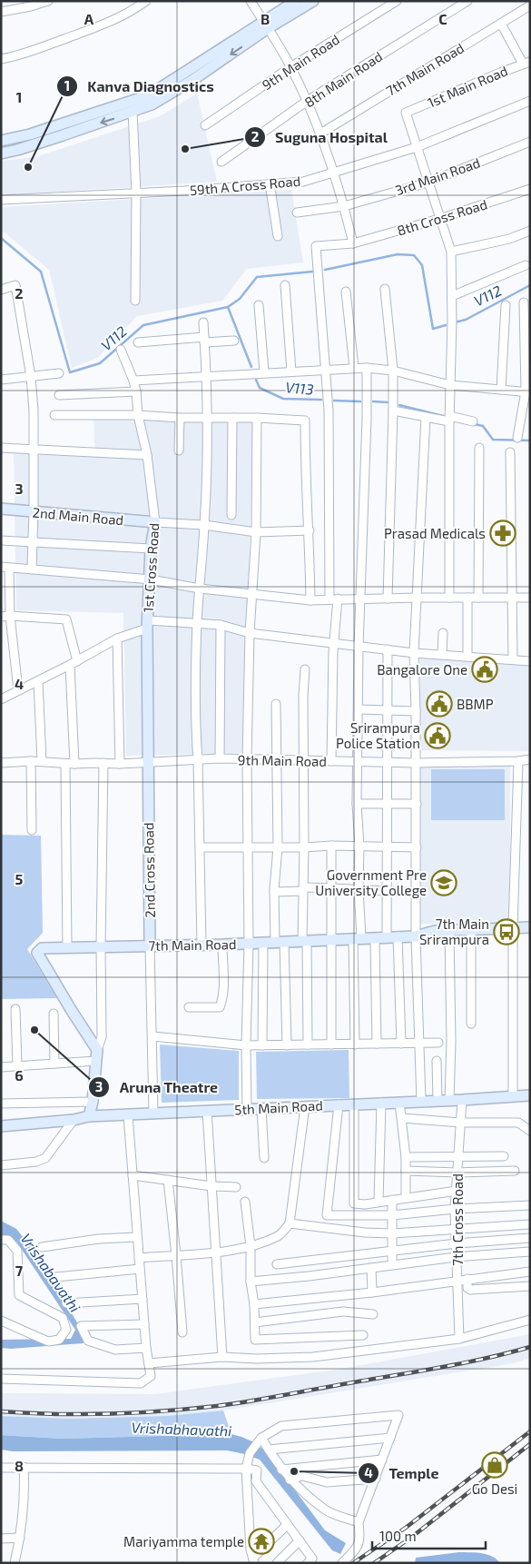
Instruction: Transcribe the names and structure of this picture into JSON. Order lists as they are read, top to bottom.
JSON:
{
  "streets": {
    "street": [
      "9th Main Road",
      "7th Main Road",
      "8th Main Road",
      "1st Main Road",
      "3rd Main Road",
      "59th A Cross Road",
      "8th Cross Road",
      "2nd Main Road",
      "1st Cross Road",
      "2nd Cross Road",
      "5th Main Road",
      "7th Cross Road"
    ]
  },
  "crossings": [
    ["9th Main Road", "1st Cross Road"],
    ["9th Main Road", "2nd Cross Road"],
    ["7th Main Road", "2nd Cross Road"],
    ["1st Main Road", "59th A Cross Road"],
    ["2nd Main Road", "1st Cross Road"],
    ["1st Cross Road", "2nd Cross Road"],
    ["2nd Cross Road", "5th Main Road"],
    ["5th Main Road", "7th Cross Road"]
  ],
  "water": [
    "V112",
    "V113",
    "Vrishabavathi",
    "Vrishabhavathi"
  ],
  "places": {
    "other": [
      "Suguna Hospital",
      "Kanva Diagnostics",
      "Aruna Theatre",
      "Temple"
    ],
    "pharmacy": ["Prasad Medicals"],
    "public building": ["Bangalore One", "BBMP", "Srirampura Police Station"],
    "school or university": ["Government Pre University College"],
    "bus stop": ["7th Main Srirampura"],
    "shop": ["Go Desi"],
    "temple": ["Mariyamma temple"]
  },
  "scale_bar": "100 m",
  "grid": {
    "columns": ["A", "B", "C"],
    "rows": [
      "1",
      "2",
      "3",
      "4",
      "5",
      "6",
      "7",
      "8"
    ]
  }
}
